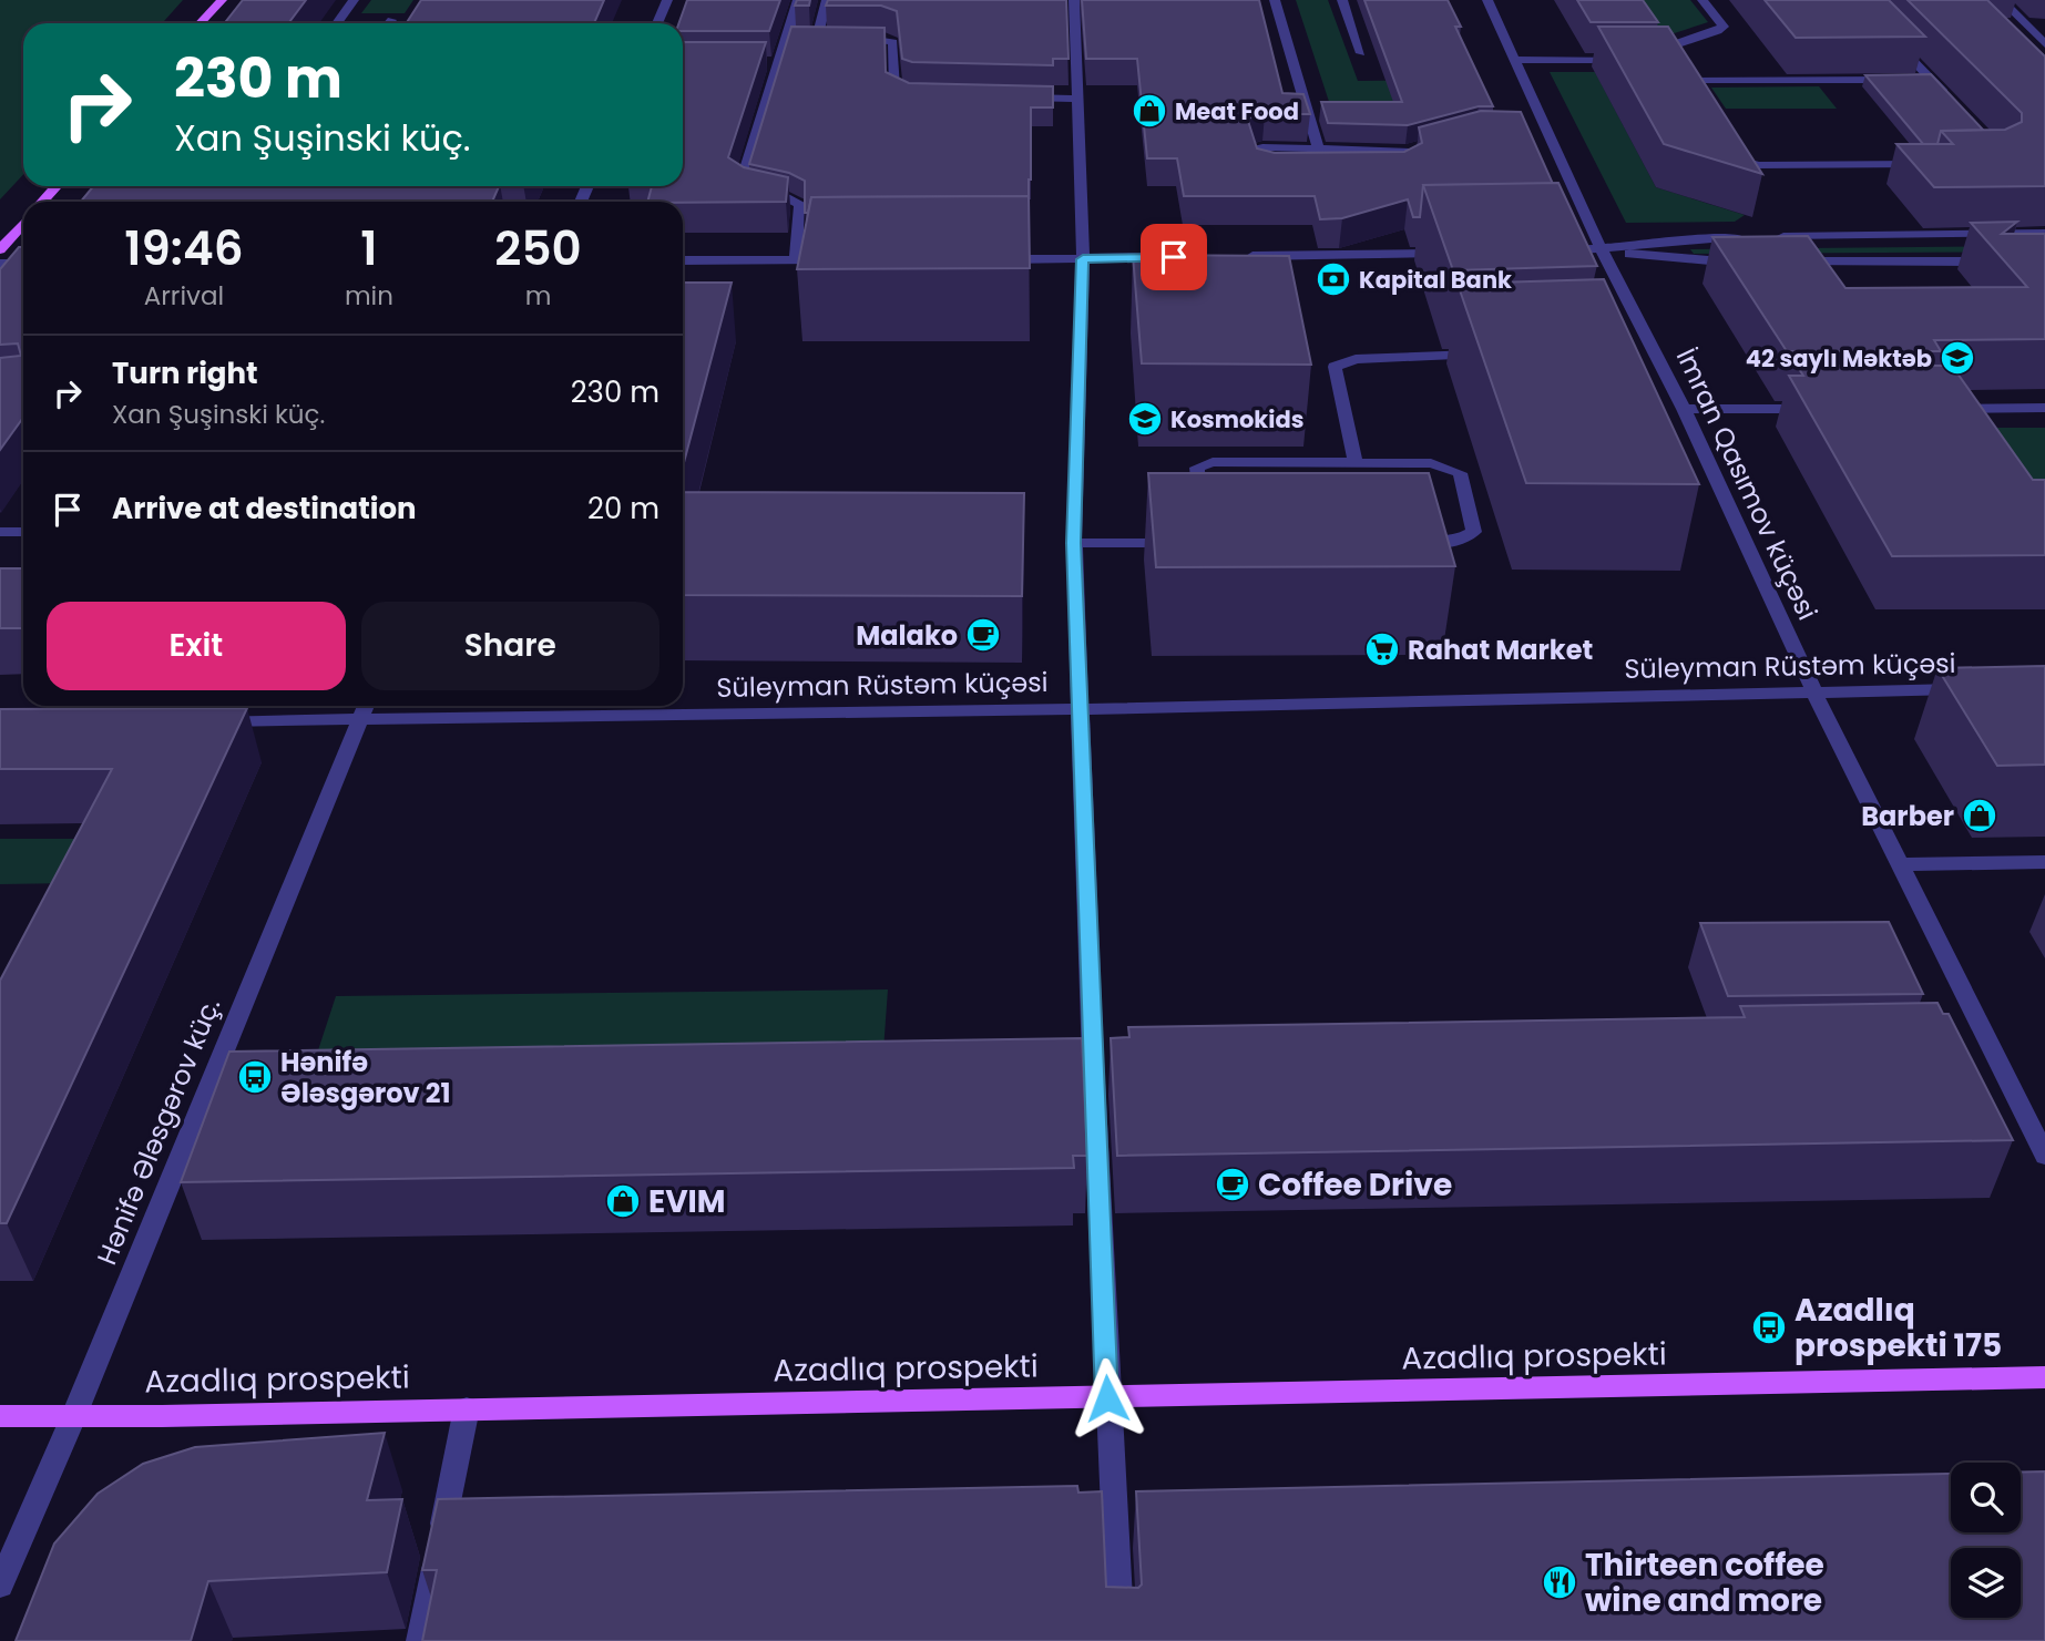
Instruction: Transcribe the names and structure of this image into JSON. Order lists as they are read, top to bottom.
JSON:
{
  "streets": {
    "main road": ["Azadlıq prospekti"],
    "street": ["İmran Qasımov küçəsi", "Süleyman Rüstəm küçəsi", "Hənifə Ələsgərov küç."]
  },
  "crossings": [
    ["İmran Qasımov küçəsi", "Süleyman Rüstəm küçəsi"],
    ["Süleyman Rüstəm küçəsi", "Hənifə Ələsgərov küç."],
    ["Hənifə Ələsgərov küç.", "Azadlıq prospekti"]
  ],
  "places": {
    "shop": ["Meat Food", "Barber", "EVIM"],
    "bank": ["Kapital Bank"],
    "school or university": ["42 saylı Məktəb", "Kosmokids"],
    "cafe": ["Malako", "Coffee Drive"],
    "supermarket": ["Rahat Market"],
    "bus stop": ["Hənifə Ələsgərov 21", "Azadlıq prospekti 175"],
    "restaurant": ["Thirteen coffee wine and more"]
  },
  "page": {
    "turn": ["230 m", "Xan Şuşinski küç."],
    "eta": [
      "19:46",
      "Arrival",
      "1",
      "min",
      "250",
      "m"
    ],
    "list": [
      {
        "name": "Turn right",
        "note": "Xan Şuşinski küç.",
        "value": "230 m"
      },
      {
        "name": "Arrive at destination",
        "value": "20 m"
      }
    ],
    "buttons": ["Exit", "Share"]
  }
}
